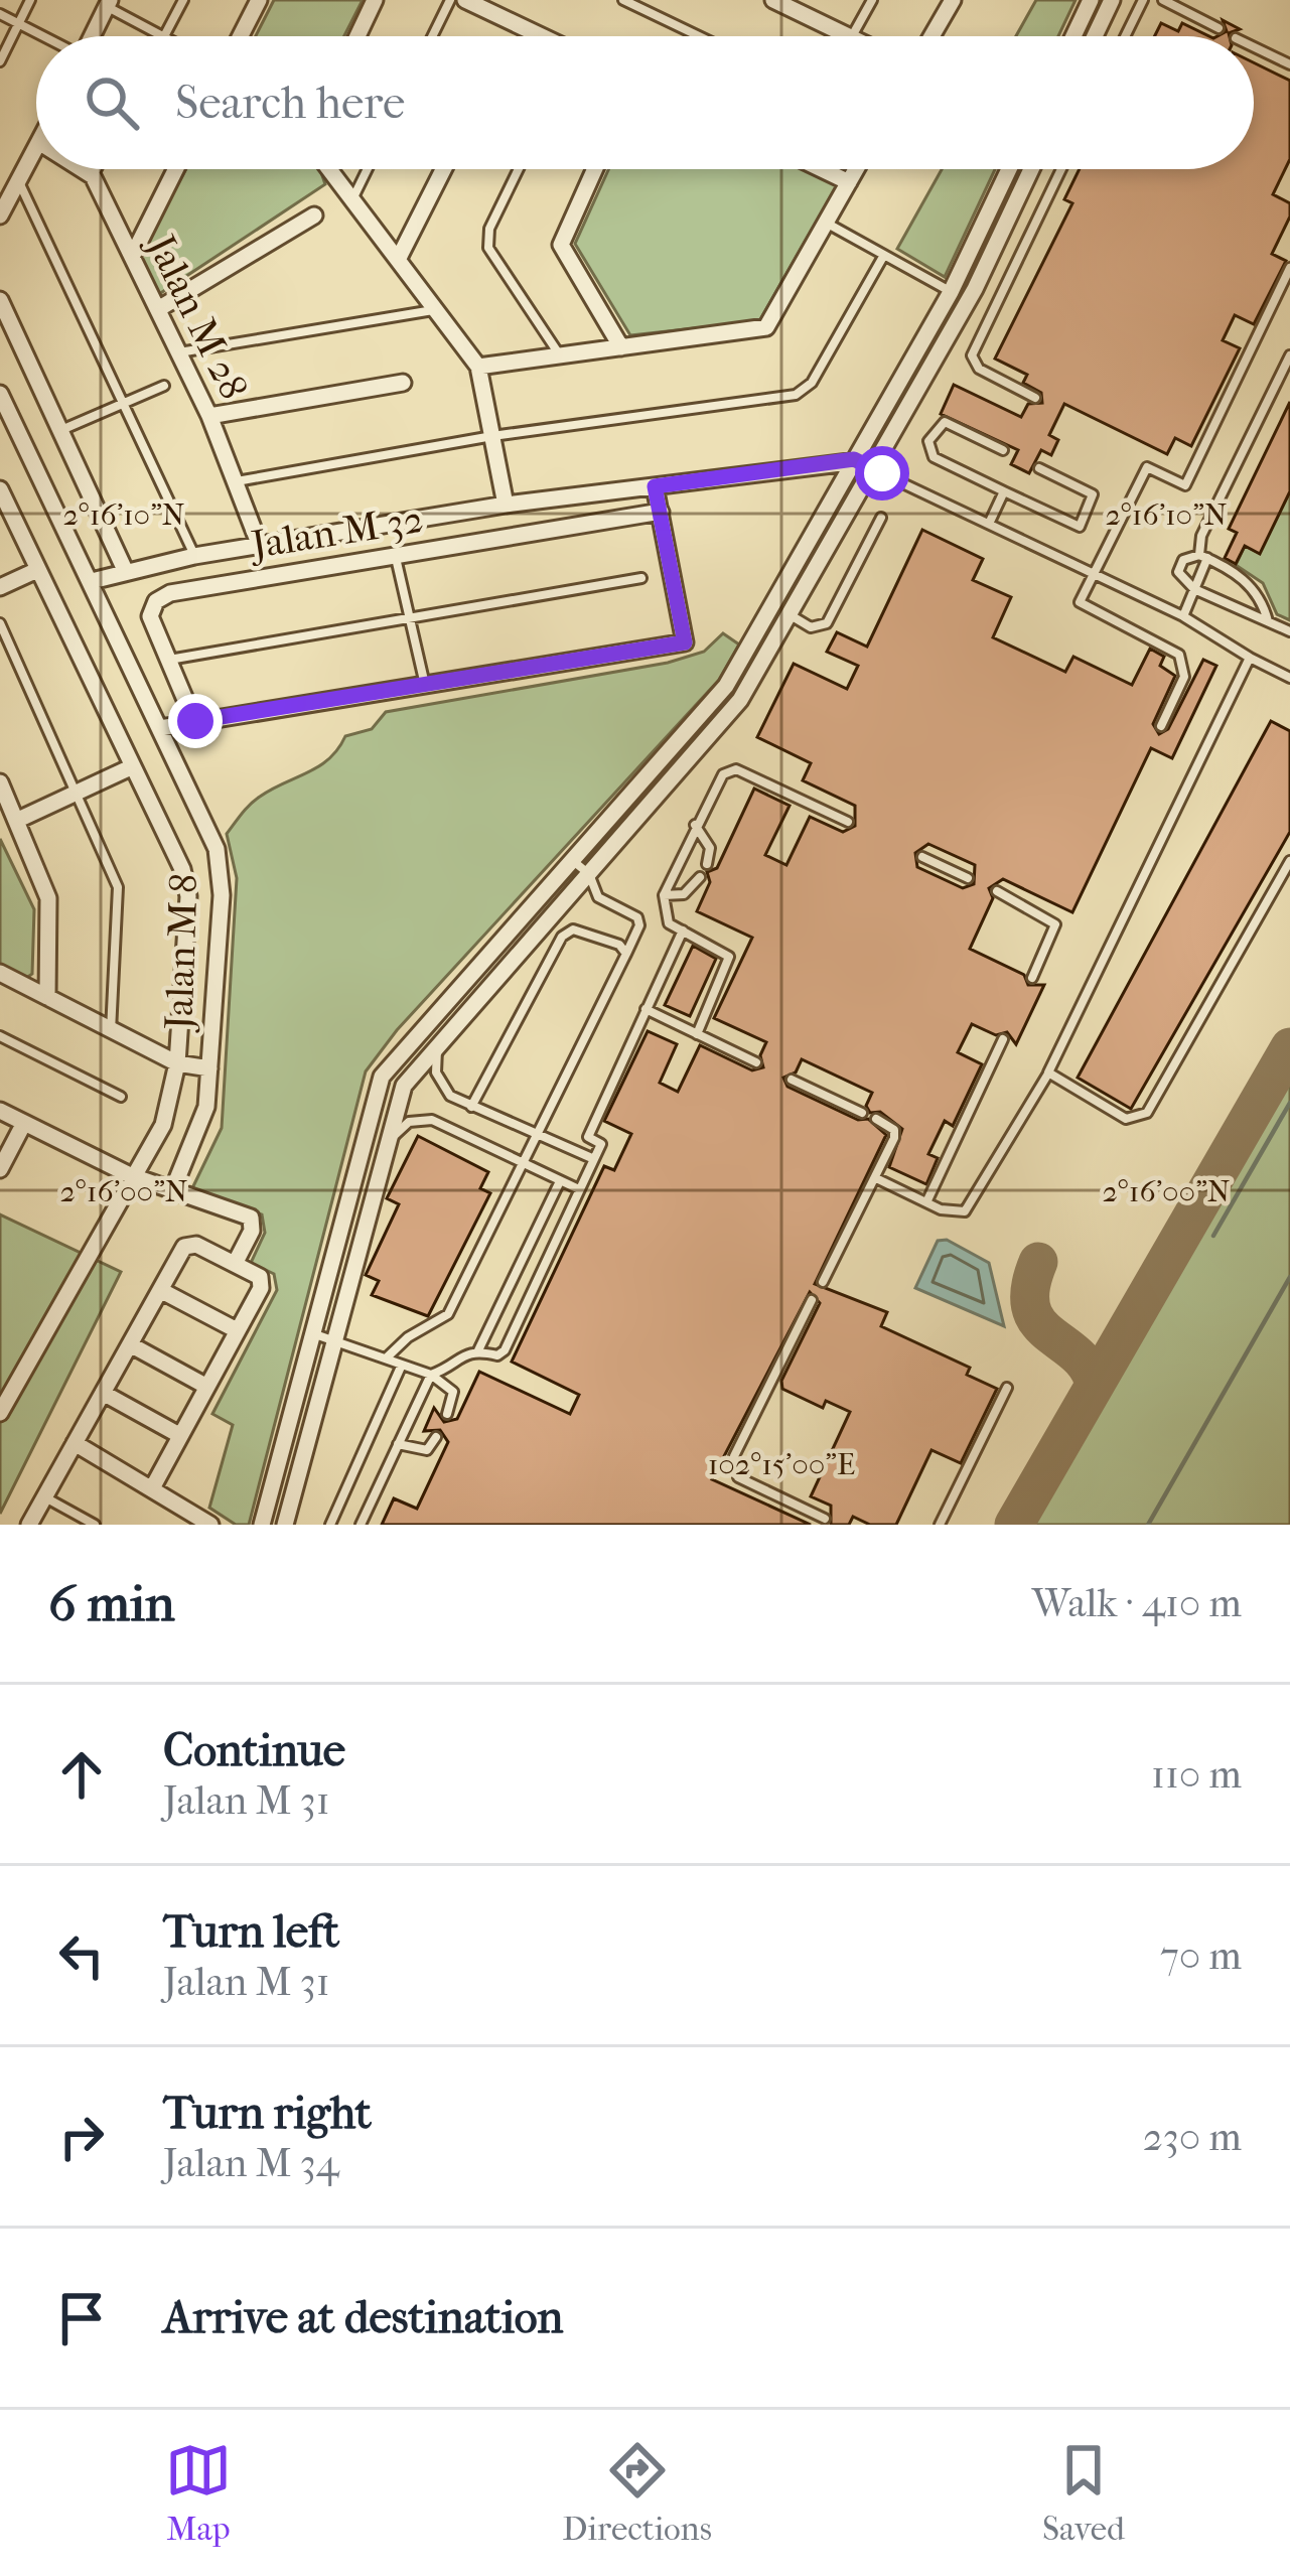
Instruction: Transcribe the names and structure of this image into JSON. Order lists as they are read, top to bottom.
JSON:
{
  "streets": {
    "street": ["Jalan M 28", "Jalan M 32", "Jalan M 8"]
  },
  "page": {
    "search": "Search here",
    "heading": ["6 min", "Walk · 410 m"],
    "list": [
      ["Continue", "Jalan M 31", "110 m"],
      ["Turn left", "Jalan M 31", "70 m"],
      ["Turn right", "Jalan M 34", "230 m"],
      "Arrive at destination"
    ],
    "nav": ["Map", "Directions", "Saved"]
  },
  "coordinates": ["2°16'10\"N", "2°16'00\"N", "102°15'00\"E"]
}
